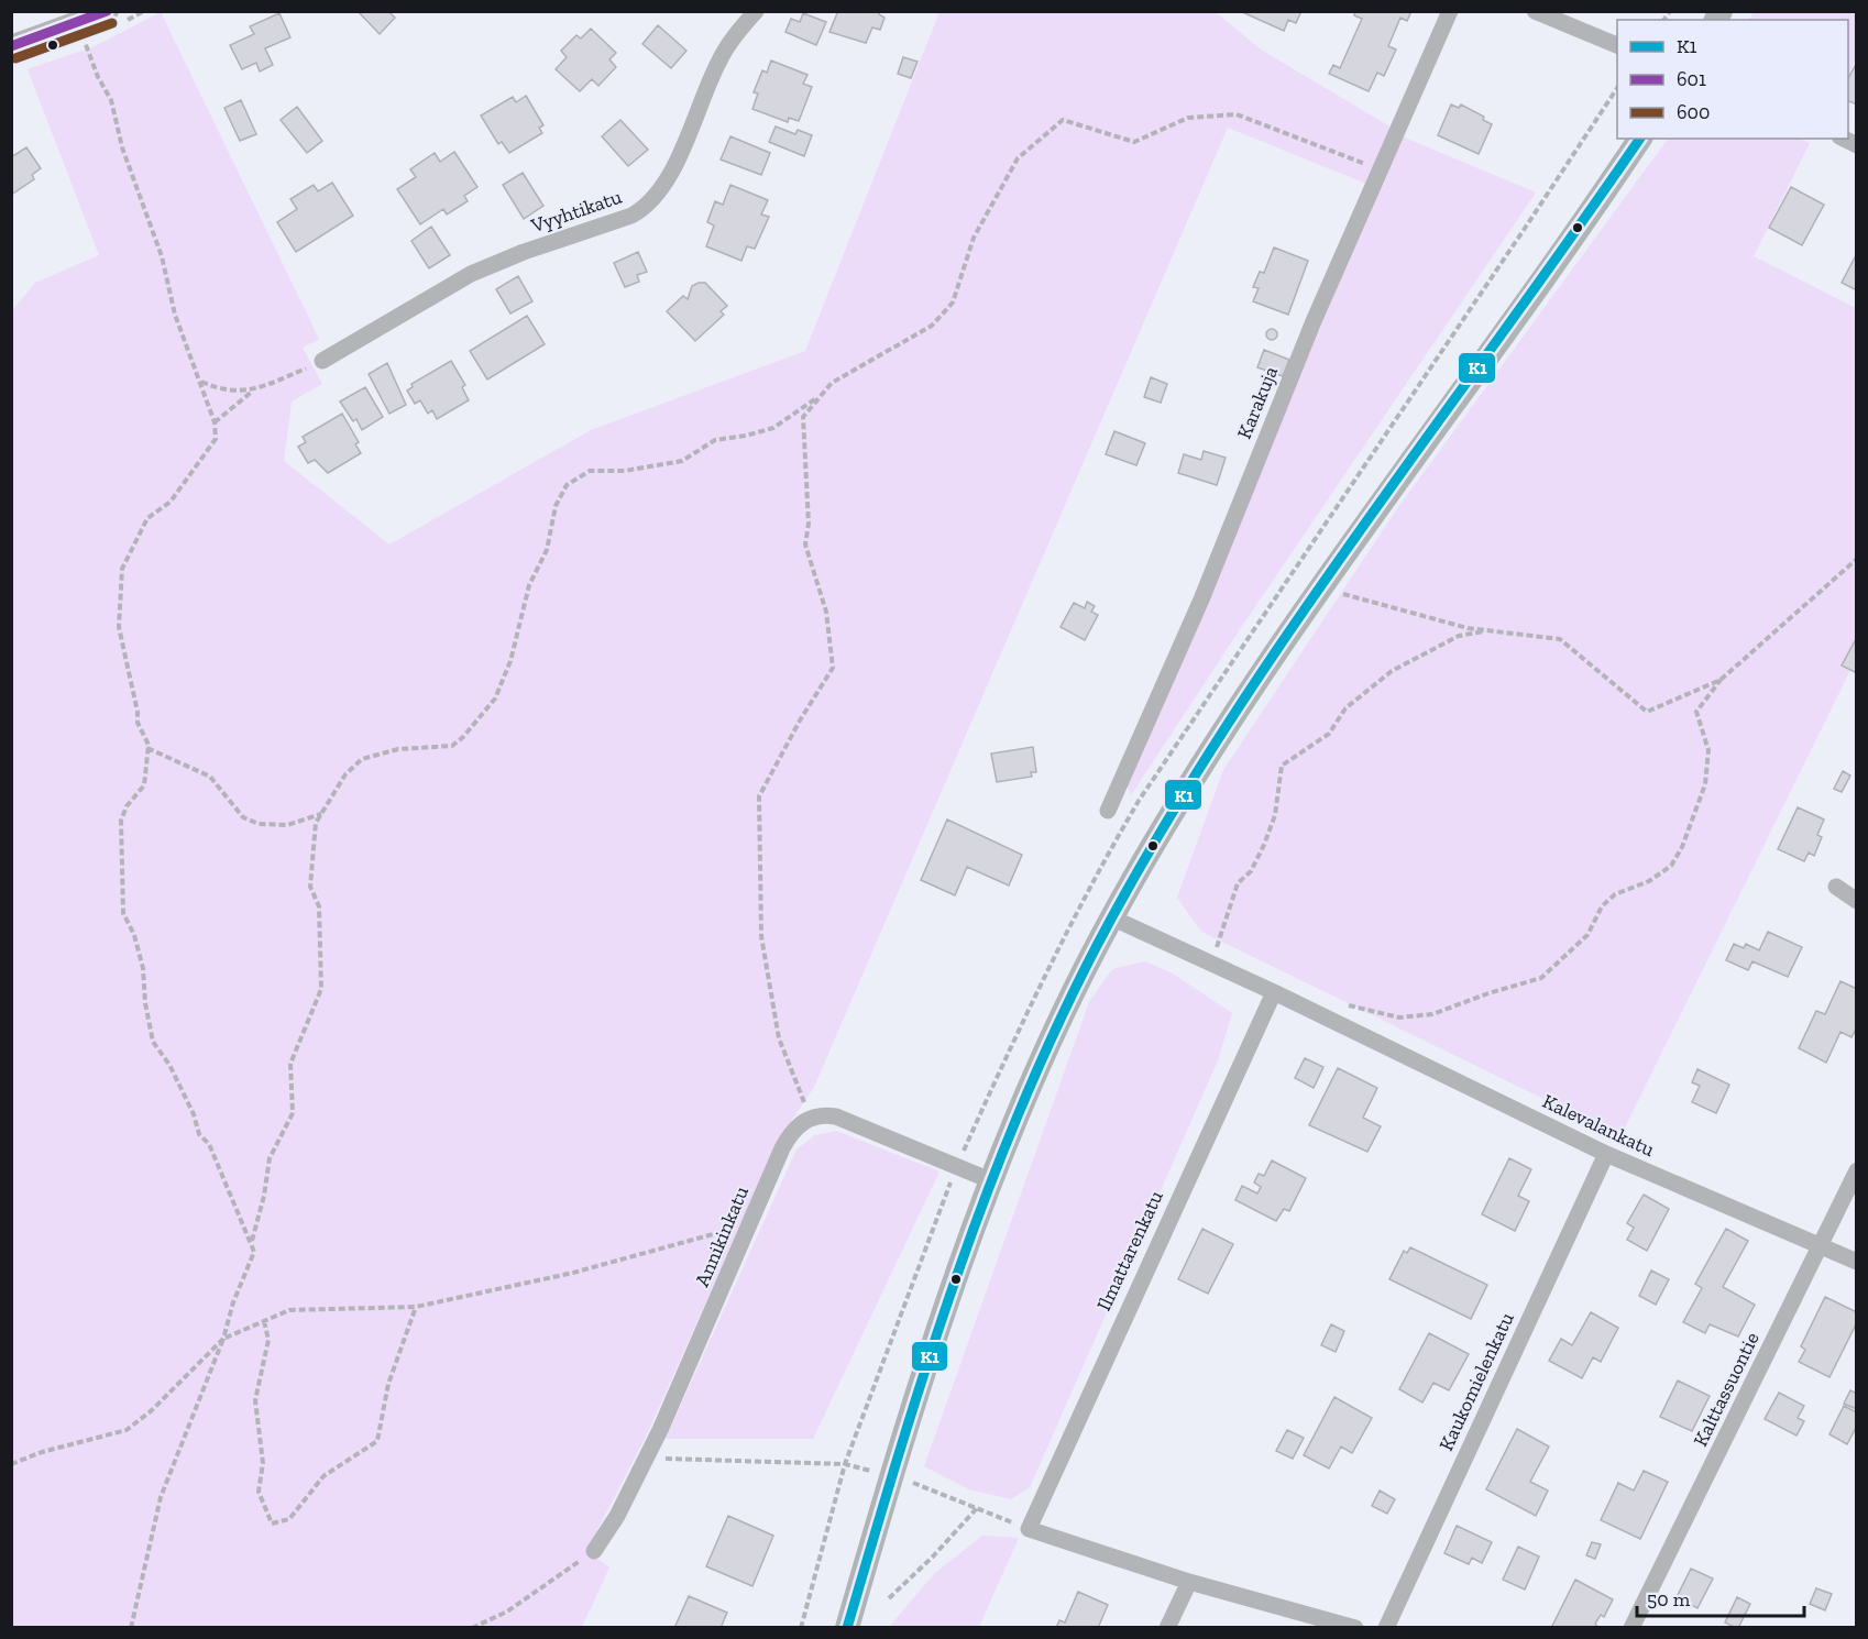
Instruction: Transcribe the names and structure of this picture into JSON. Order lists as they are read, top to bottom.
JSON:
{
  "streets": {
    "street": [
      "Vyyhtikatu",
      "Karakuja",
      "Kalevalankatu",
      "Annikinkatu",
      "Ilmattarenkatu",
      "Kaukomielenkatu",
      "Kalttassuontie"
    ]
  },
  "crossings": [
    ["Kalevalankatu", "Ilmattarenkatu"],
    ["Kalevalankatu", "Kaukomielenkatu"],
    ["Kalevalankatu", "Kalttassuontie"]
  ],
  "lines": ["transit line 601", "transit line 600", "transit line K1"],
  "legend": ["K1", "601", "600"],
  "scale_bar": "50 m"
}
